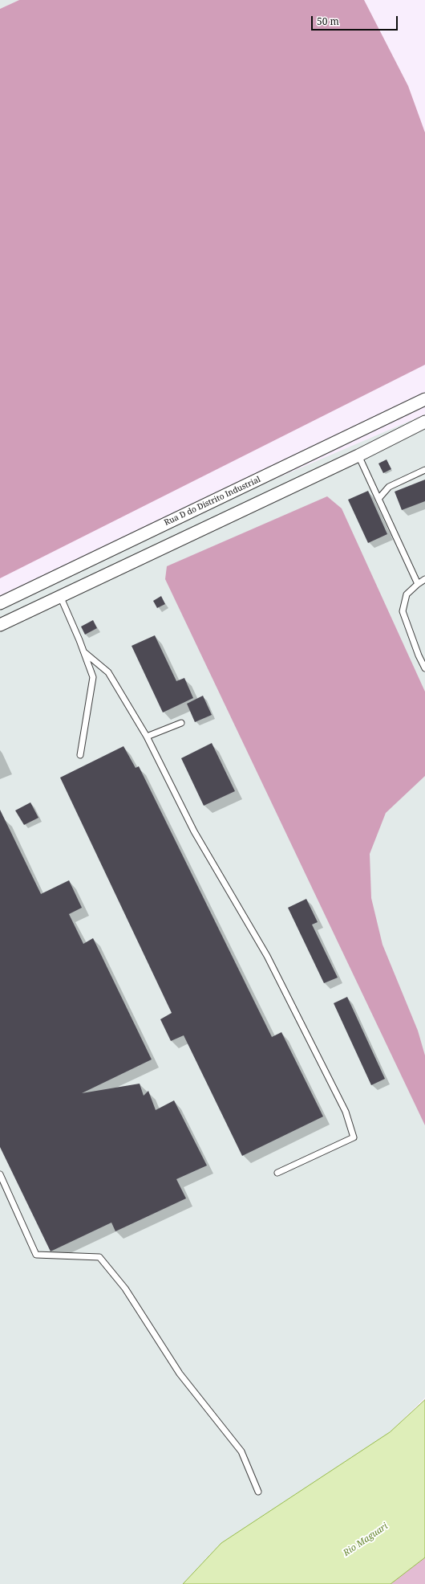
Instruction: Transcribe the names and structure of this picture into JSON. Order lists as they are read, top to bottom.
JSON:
{
  "streets": {
    "street": ["Rua D do Distrito Industrial"]
  },
  "water": ["Rio Maguari"],
  "scale_bar": "50 m"
}
